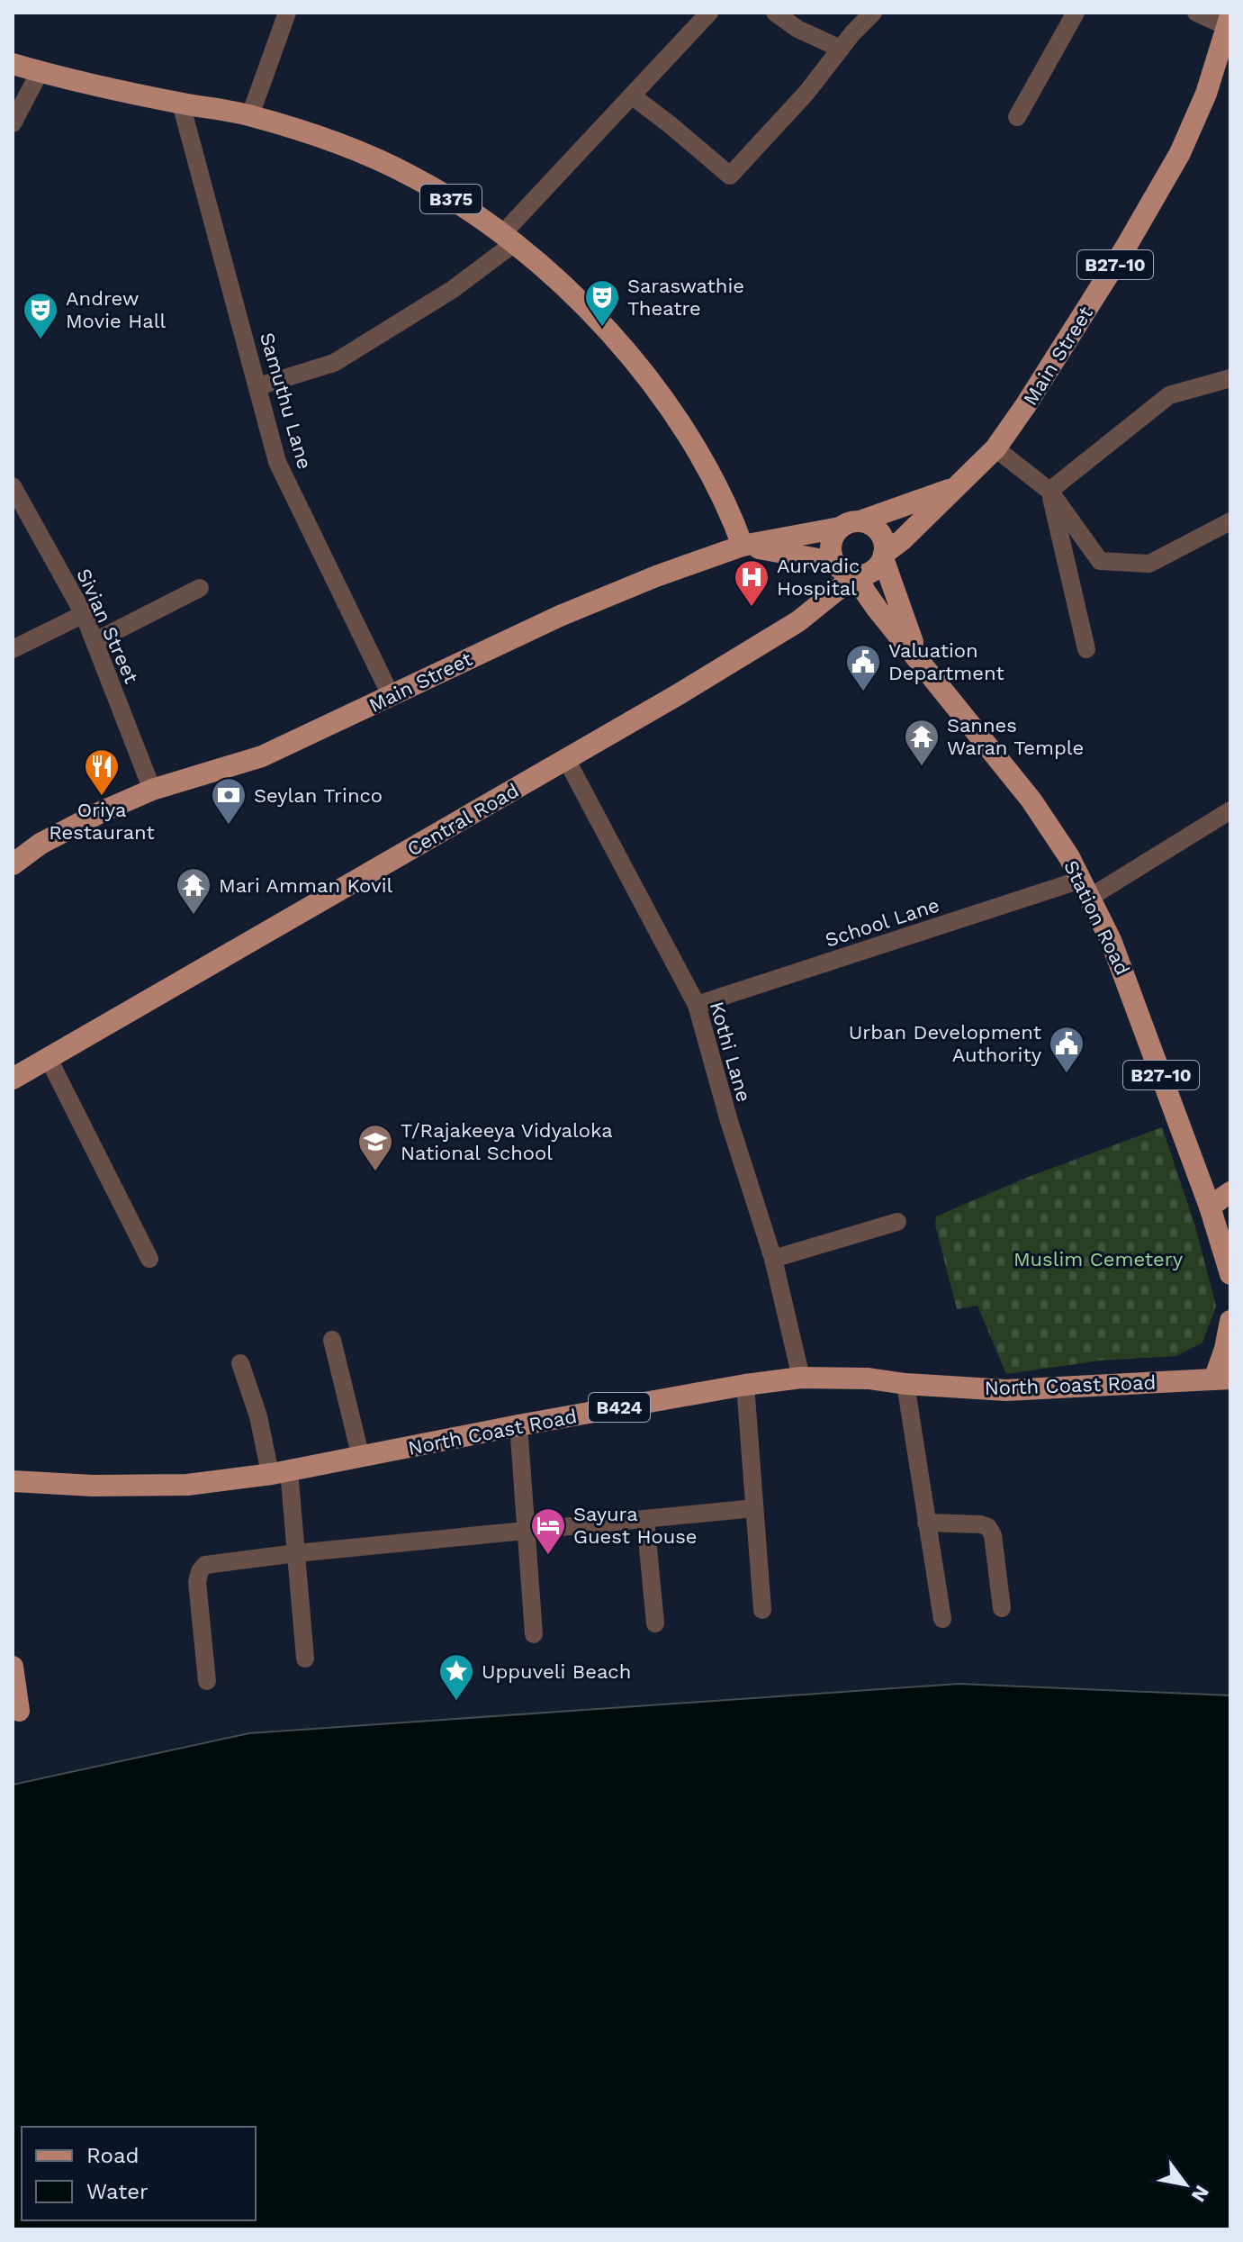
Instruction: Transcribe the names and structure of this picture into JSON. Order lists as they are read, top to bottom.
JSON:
{
  "streets": {
    "main road": [
      "B375",
      "B27-10",
      "Main Street",
      "Central Road",
      "Station Road",
      "North Coast Road",
      "B424"
    ],
    "street": [
      "Samuthu Lane",
      "Sivian Street",
      "School Lane",
      "Kothi Lane"
    ]
  },
  "crossings": [
    ["B375", "Main Street"],
    ["B375", "Samuthu Lane"],
    ["Main Street", "Samuthu Lane"],
    ["Main Street", "Sivian Street"],
    ["Main Street", "Central Road"],
    ["Main Street", "Station Road"],
    ["Central Road", "Station Road"],
    ["Central Road", "Kothi Lane"],
    ["Station Road", "School Lane"],
    ["School Lane", "Kothi Lane"],
    ["Kothi Lane", "North Coast Road"]
  ],
  "parks": ["Muslim Cemetery"],
  "places": {
    "theatre": ["Saraswathie Theatre", "Andrew Movie Hall"],
    "hospital": ["Aurvadic Hospital"],
    "public building": ["Valuation Department", "Urban Development Authority"],
    "temple": ["Sannes Waran Temple", "Mari Amman Kovil"],
    "restaurant": ["Oriya Restaurant"],
    "bank": ["Seylan Trinco"],
    "school or university": ["T/Rajakeeya Vidyaloka National School"],
    "hotel": ["Sayura Guest House"],
    "place": ["Uppuveli Beach"]
  },
  "legend": ["Road", "Water"],
  "north": "bottom right"
}
